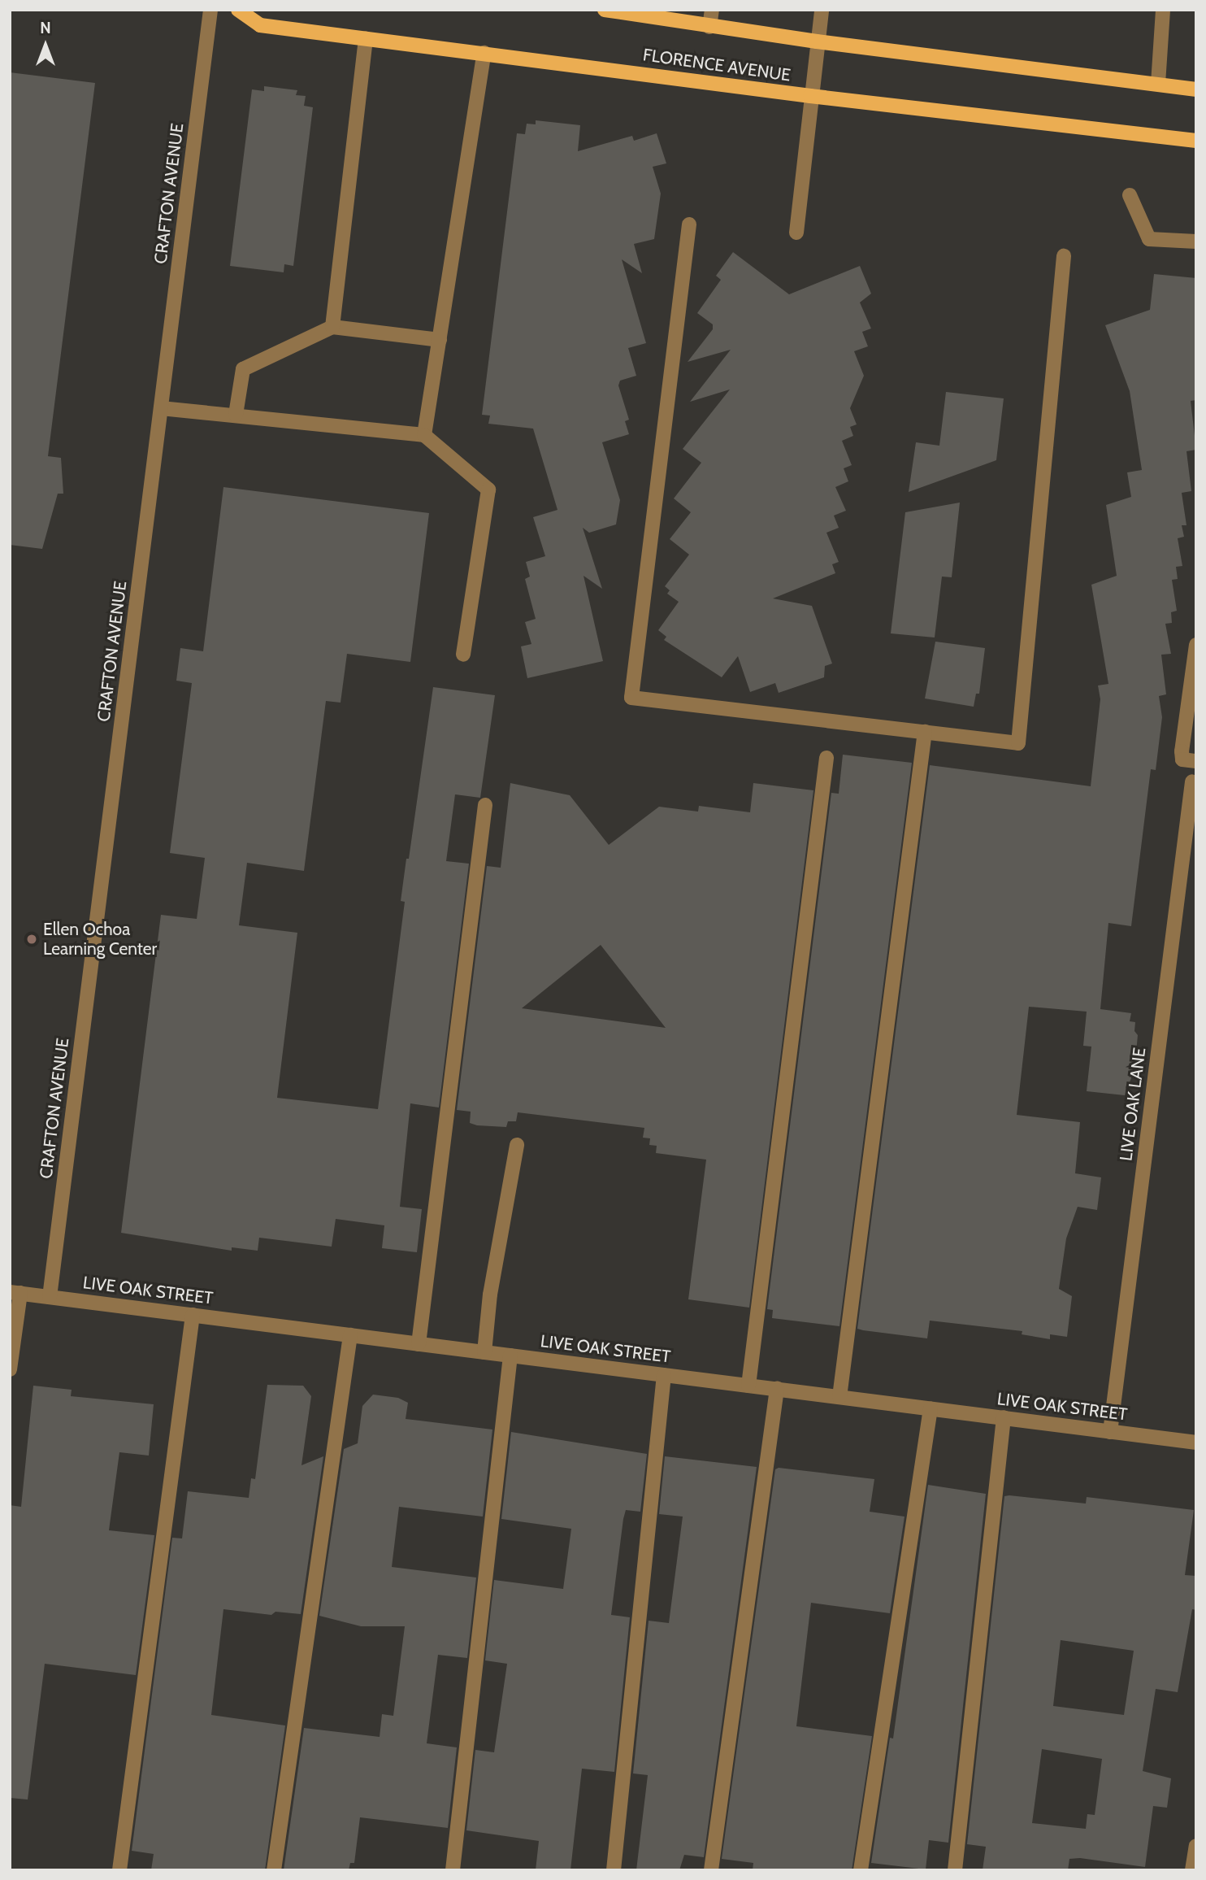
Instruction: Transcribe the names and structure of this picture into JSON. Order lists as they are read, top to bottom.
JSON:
{
  "streets": {
    "main road": ["FLORENCE AVENUE"],
    "street": ["CRAFTON AVENUE", "LIVE OAK LANE", "LIVE OAK STREET"]
  },
  "crossings": [
    ["CRAFTON AVENUE", "LIVE OAK STREET"],
    ["LIVE OAK LANE", "LIVE OAK STREET"]
  ],
  "places": ["Ellen Ochoa Learning Center"],
  "north": "top"
}
